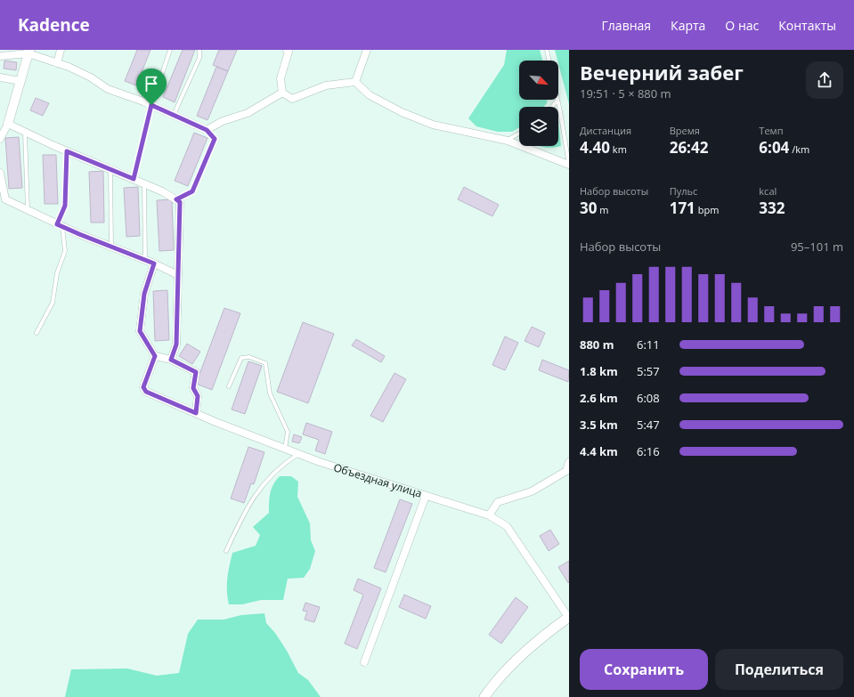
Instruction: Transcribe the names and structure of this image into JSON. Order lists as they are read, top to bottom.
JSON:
{
  "streets": {
    "main road": ["Объездная улица"]
  },
  "north": "bottom right",
  "page": {
    "header": "Kadence",
    "nav": [
      "Главная",
      "Карта",
      "О нас",
      "Контакты"
    ],
    "heading": ["Вечерний забег", "19:51 · 5 × 880 m"],
    "stats": [
      ["Дистанция", "4.40 km"],
      ["Время", "26:42"],
      ["Темп", "6:04 /km"],
      ["Набор высоты", "30 m"],
      ["Пульс", "171 bpm"],
      ["kcal", "332"]
    ],
    "chart": ["Набор высоты", "95–101 m"],
    "list": [
      {
        "name": "880 m",
        "note": "6:11"
      },
      {
        "name": "1.8 km",
        "note": "5:57"
      },
      {
        "name": "2.6 km",
        "note": "6:08"
      },
      {
        "name": "3.5 km",
        "note": "5:47"
      },
      {
        "name": "4.4 km",
        "note": "6:16"
      }
    ],
    "buttons": ["Сохранить", "Поделиться"]
  }
}
